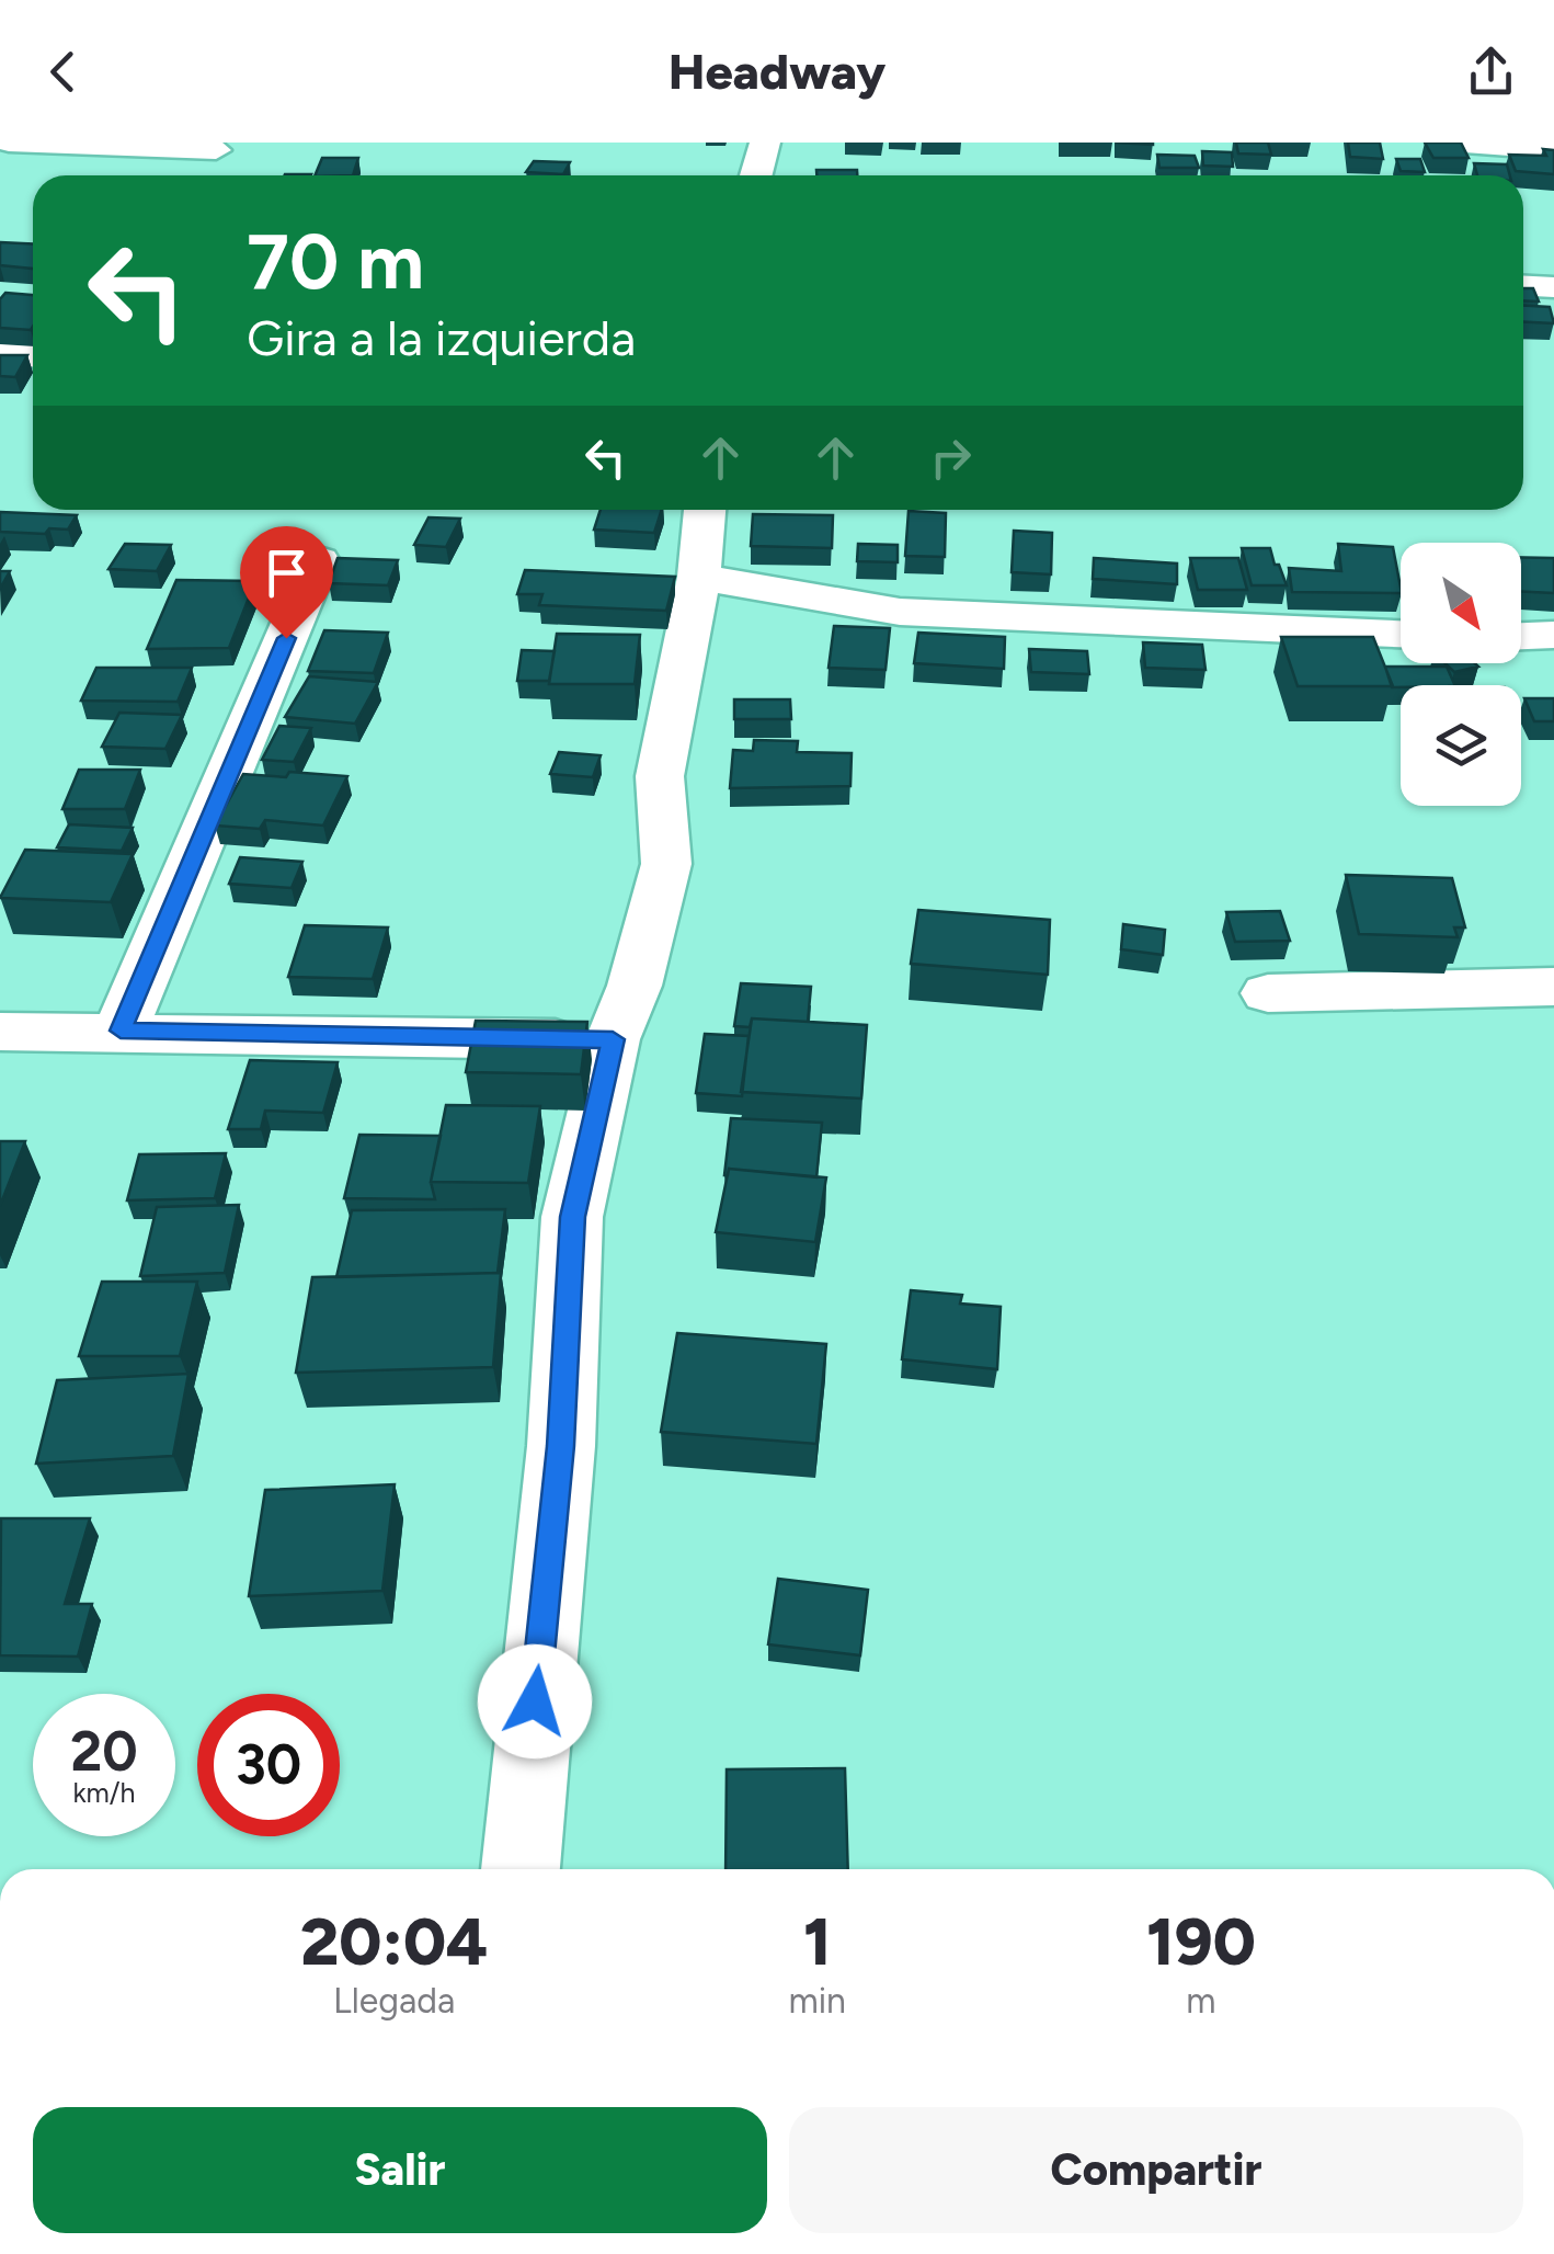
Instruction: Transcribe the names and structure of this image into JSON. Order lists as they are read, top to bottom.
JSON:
{
  "north": "bottom right",
  "page": {
    "header": "Headway",
    "turn": ["70 m", "Gira a la izquierda"],
    "speed": "20 km/h",
    "limit": "30",
    "eta": [
      "20:04",
      "Llegada",
      "1",
      "min",
      "190",
      "m"
    ],
    "buttons": ["Salir", "Compartir"]
  }
}
